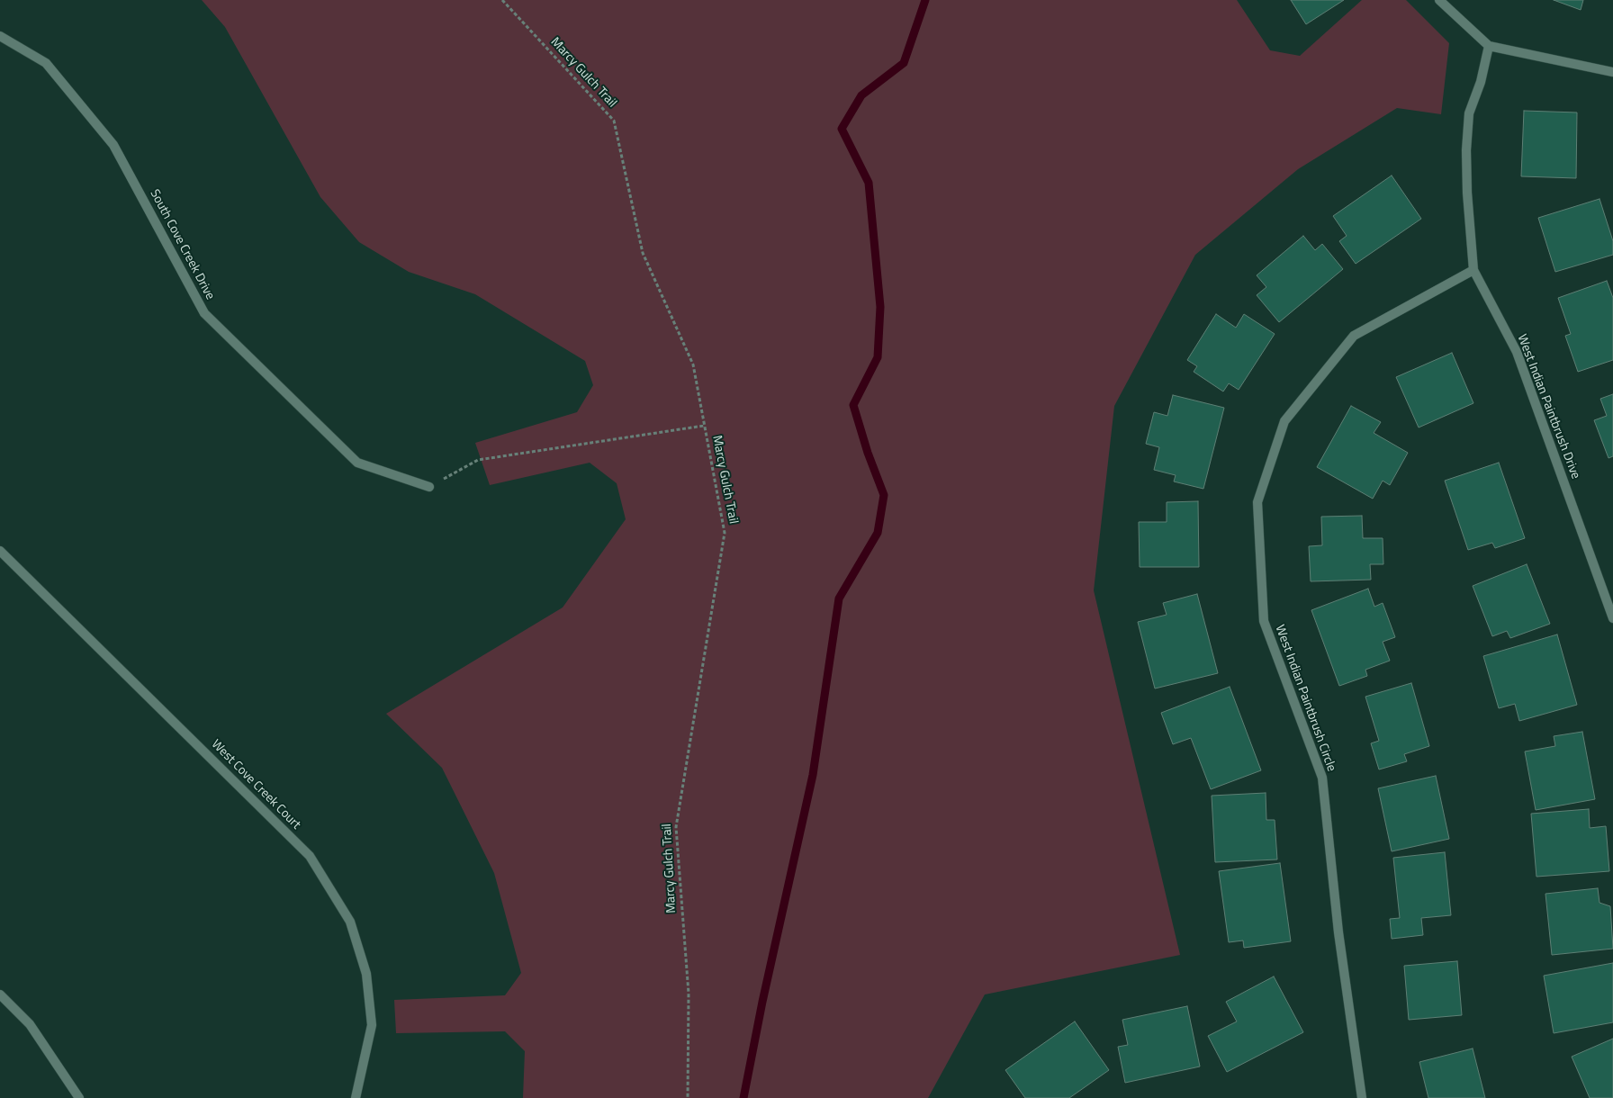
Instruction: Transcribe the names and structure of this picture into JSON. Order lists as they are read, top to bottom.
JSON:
{
  "streets": {
    "street": [
      "South Cove Creek Drive",
      "West Indian Paintbrush Drive",
      "West Indian Paintbrush Circle",
      "West Cove Creek Court"
    ],
    "path": ["Marcy Gulch Trail"]
  },
  "crossings": [
    ["West Indian Paintbrush Drive", "West Indian Paintbrush Circle"]
  ]
}
